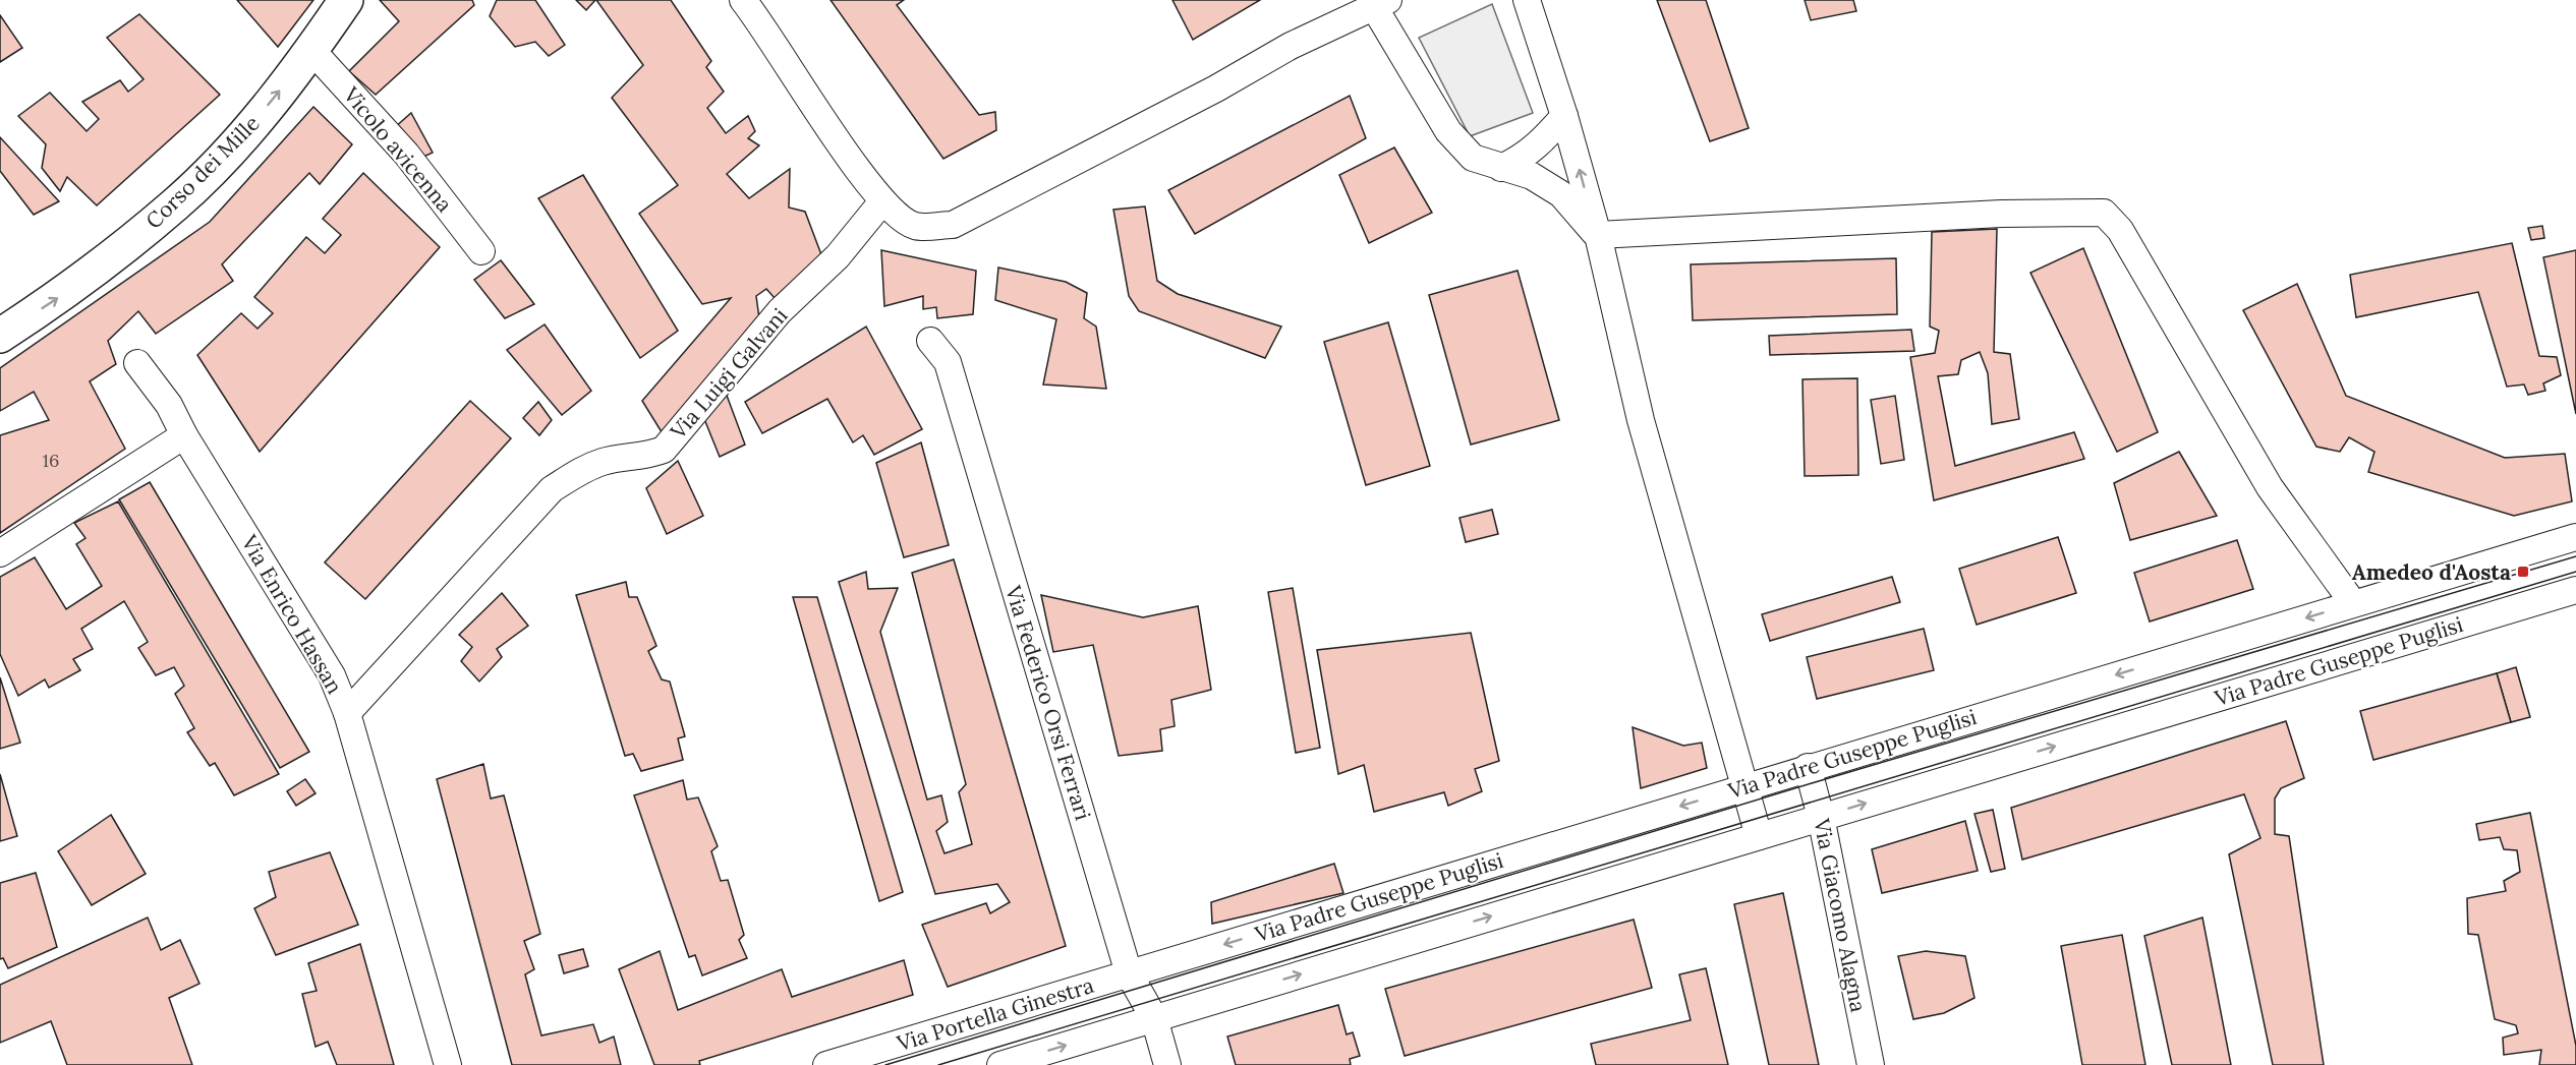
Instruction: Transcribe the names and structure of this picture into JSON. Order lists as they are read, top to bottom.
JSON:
{
  "streets": {
    "street": [
      "Vicolo avicenna",
      "Corso dei Mille",
      "Via Luigi Galvani",
      "Via Enrico Hassan",
      "Via Padre Guseppe Puglisi",
      "Via Federico Orsi Ferrari",
      "Via Giacomo Alagna",
      "Via Portella Ginestra"
    ]
  },
  "crossings": [
    ["Vicolo avicenna", "Corso dei Mille"],
    ["Via Luigi Galvani", "Via Enrico Hassan"],
    ["Via Padre Guseppe Puglisi", "Via Federico Orsi Ferrari"],
    ["Via Padre Guseppe Puglisi", "Via Giacomo Alagna"],
    ["Via Padre Guseppe Puglisi", "Via Portella Ginestra"],
    ["Via Federico Orsi Ferrari", "Via Portella Ginestra"]
  ],
  "one_way": ["Corso dei Mille"],
  "places": {
    "transit": ["Amedeo d'Aosta"]
  },
  "house_numbers": ["16"]
}
